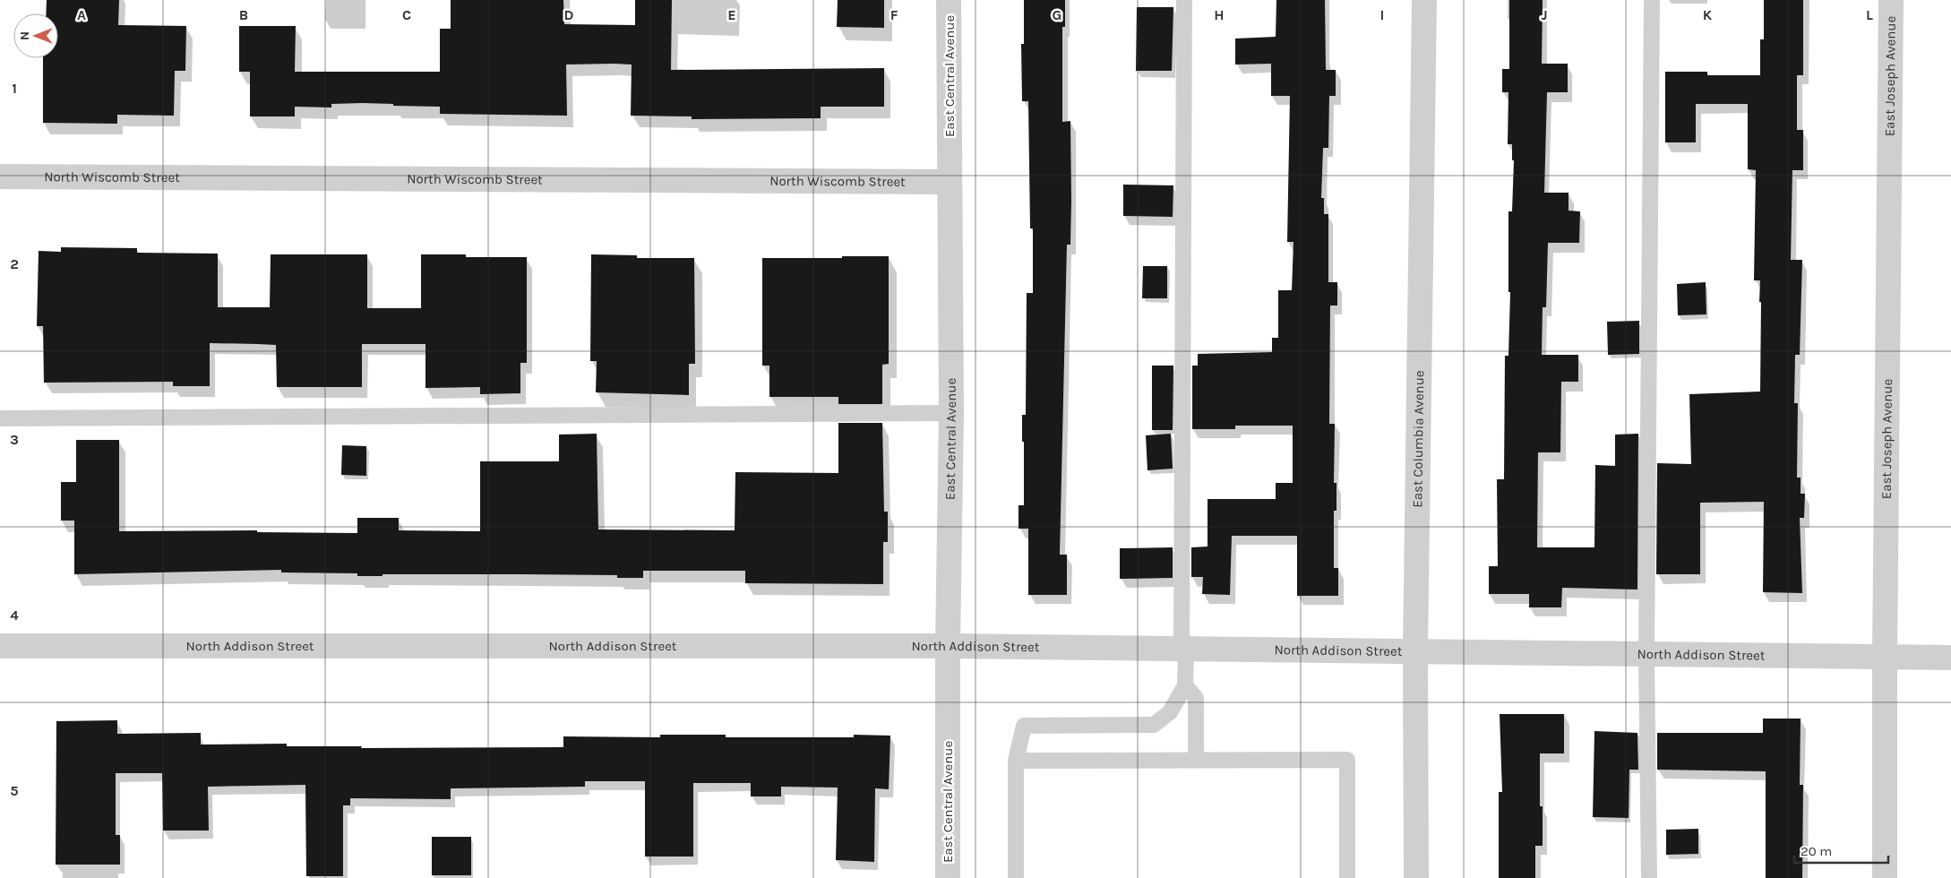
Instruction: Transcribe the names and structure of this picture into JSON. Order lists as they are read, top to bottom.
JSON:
{
  "streets": {
    "street": [
      "East Central Avenue",
      "East Joseph Avenue",
      "North Wiscomb Street",
      "East Columbia Avenue",
      "North Addison Street"
    ]
  },
  "crossings": [
    ["East Central Avenue", "North Wiscomb Street"],
    ["East Central Avenue", "North Addison Street"],
    ["East Joseph Avenue", "North Addison Street"],
    ["East Columbia Avenue", "North Addison Street"]
  ],
  "scale_bar": "20 m",
  "north": "left",
  "grid": {
    "columns": [
      "A",
      "B",
      "C",
      "D",
      "E",
      "F",
      "G",
      "H",
      "I",
      "J",
      "K",
      "L"
    ],
    "rows": [
      "1",
      "2",
      "3",
      "4",
      "5"
    ]
  }
}
